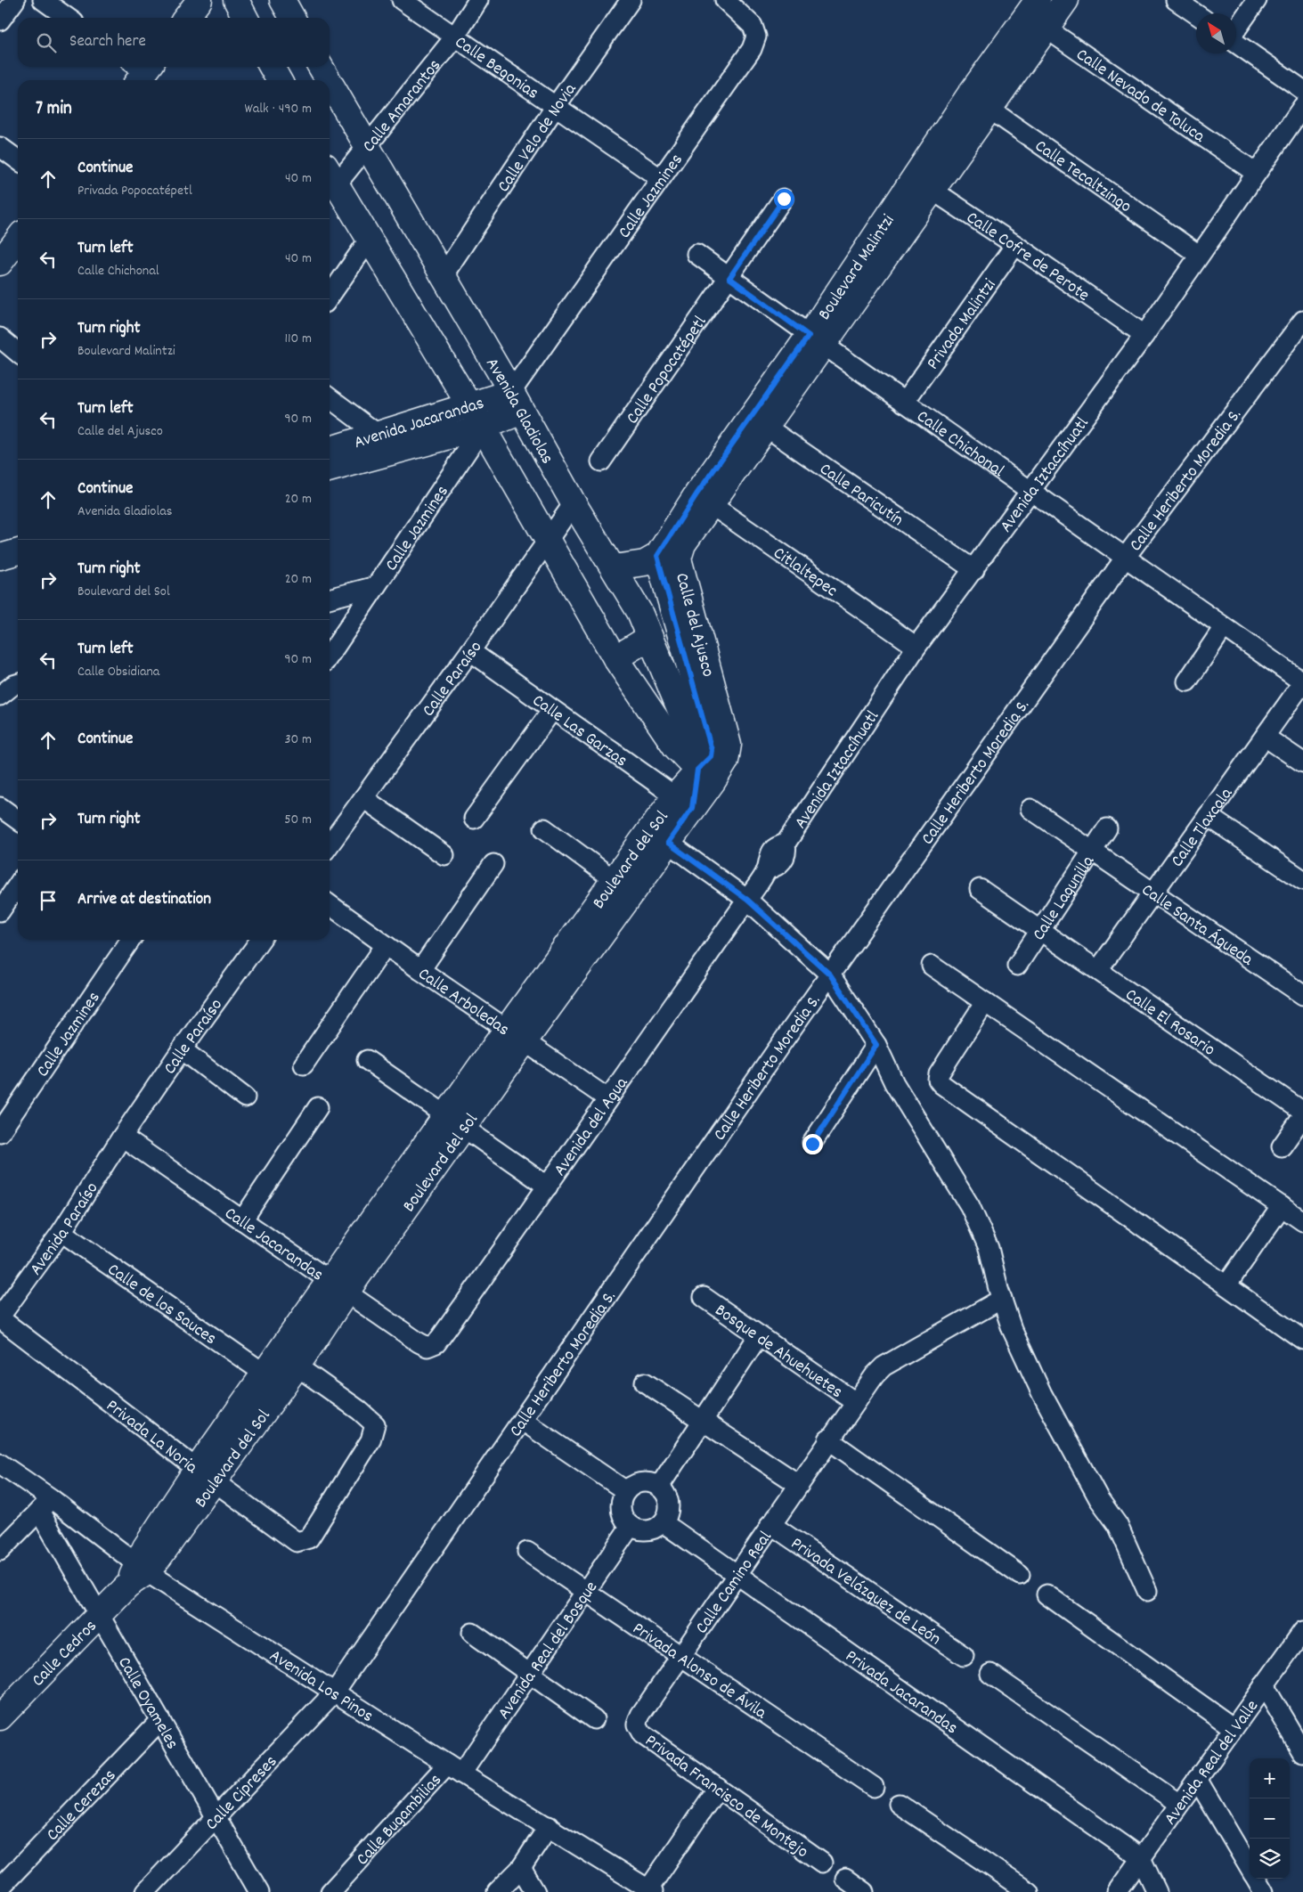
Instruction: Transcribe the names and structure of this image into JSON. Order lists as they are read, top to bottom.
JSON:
{
  "streets": {
    "street": [
      "Calle Begonias",
      "Calle Nevado de Toluca",
      "Calle Amarantos",
      "Calle Velo de Novia",
      "Calle Tecaltzingo",
      "Calle Jazmines",
      "Calle Cofre de Perote",
      "Boulevard Malintzi",
      "Privada Malintzi",
      "Calle Popocatépetl",
      "Avenida Gladiolas",
      "Avenida Jacarandas",
      "Calle Chichonal",
      "Avenida Iztaccíhuatl",
      "Calle Heriberto Moredia S.",
      "Calle Paricutín",
      "Citlaltepec",
      "Calle del Ajusco",
      "Calle Paraíso",
      "Calle Las Garzas",
      "Calle Tlaxcala",
      "Boulevard del Sol",
      "Calle Lagunilla",
      "Calle Santa Águeda",
      "Calle Arboledas",
      "Calle El Rosario",
      "Avenida del Agua",
      "Avenida Paraíso",
      "Calle Jacarandas",
      "Calle de los Sauces",
      "Bosque de Ahuehuetes",
      "Privada La Noria",
      "Calle Camino Real",
      "Privada Velázquez de León",
      "Avenida Real del Bosque",
      "Calle Cedros",
      "Privada Alonso de Ávila",
      "Avenida Los Pinos",
      "Privada Jacarandas",
      "Calle Oyameles",
      "Avenida Real del Valle",
      "Calle Cipreses",
      "Privada Francisco de Montejo",
      "Calle Cerezas",
      "Calle Bugambilias"
    ]
  },
  "crossings": [
    ["Calle Begonias", "Calle Amarantos"],
    ["Calle Begonias", "Calle Velo de Novia"],
    ["Calle Begonias", "Calle Jazmines"],
    ["Calle Nevado de Toluca", "Boulevard Malintzi"],
    ["Calle Nevado de Toluca", "Avenida Iztaccíhuatl"],
    ["Calle Amarantos", "Avenida Gladiolas"],
    ["Calle Velo de Novia", "Avenida Gladiolas"],
    ["Calle Tecaltzingo", "Boulevard Malintzi"],
    ["Calle Tecaltzingo", "Avenida Iztaccíhuatl"],
    ["Calle Jazmines", "Avenida Gladiolas"],
    ["Calle Jazmines", "Avenida Jacarandas"],
    ["Calle Cofre de Perote", "Boulevard Malintzi"],
    ["Calle Cofre de Perote", "Privada Malintzi"],
    ["Calle Cofre de Perote", "Avenida Iztaccíhuatl"],
    ["Boulevard Malintzi", "Calle Chichonal"],
    ["Boulevard Malintzi", "Calle Paricutín"],
    ["Boulevard Malintzi", "Citlaltepec"],
    ["Boulevard Malintzi", "Calle del Ajusco"],
    ["Privada Malintzi", "Calle Chichonal"],
    ["Calle Popocatépetl", "Calle Chichonal"],
    ["Avenida Gladiolas", "Avenida Jacarandas"],
    ["Avenida Gladiolas", "Calle del Ajusco"],
    ["Avenida Gladiolas", "Calle Paraíso"],
    ["Avenida Gladiolas", "Boulevard del Sol"],
    ["Calle Chichonal", "Avenida Iztaccíhuatl"],
    ["Calle Chichonal", "Calle Heriberto Moredia S."],
    ["Calle Chichonal", "Calle Tlaxcala"],
    ["Avenida Iztaccíhuatl", "Calle Paricutín"],
    ["Avenida Iztaccíhuatl", "Citlaltepec"],
    ["Avenida Iztaccíhuatl", "Avenida del Agua"],
    ["Calle Heriberto Moredia S.", "Avenida Los Pinos"],
    ["Calle Heriberto Moredia S.", "Calle Cipreses"],
    ["Citlaltepec", "Calle del Ajusco"],
    ["Calle del Ajusco", "Boulevard del Sol"],
    ["Calle Paraíso", "Calle Las Garzas"],
    ["Calle Paraíso", "Avenida Paraíso"],
    ["Calle Paraíso", "Calle Jacarandas"],
    ["Calle Las Garzas", "Boulevard del Sol"],
    ["Calle Tlaxcala", "Calle Santa Águeda"],
    ["Calle Tlaxcala", "Calle El Rosario"],
    ["Boulevard del Sol", "Calle Arboledas"],
    ["Boulevard del Sol", "Calle Jacarandas"],
    ["Boulevard del Sol", "Calle de los Sauces"],
    ["Boulevard del Sol", "Privada La Noria"],
    ["Boulevard del Sol", "Calle Cedros"],
    ["Boulevard del Sol", "Avenida Los Pinos"],
    ["Calle Lagunilla", "Calle Santa Águeda"],
    ["Calle Lagunilla", "Calle El Rosario"],
    ["Calle Arboledas", "Avenida del Agua"],
    ["Avenida del Agua", "Calle Jacarandas"],
    ["Avenida Paraíso", "Calle Jacarandas"],
    ["Avenida Paraíso", "Calle de los Sauces"],
    ["Avenida Paraíso", "Privada La Noria"],
    ["Bosque de Ahuehuetes", "Calle Camino Real"],
    ["Calle Camino Real", "Privada Velázquez de León"],
    ["Calle Camino Real", "Privada Alonso de Ávila"],
    ["Calle Camino Real", "Privada Jacarandas"],
    ["Calle Camino Real", "Privada Francisco de Montejo"],
    ["Avenida Real del Bosque", "Privada Alonso de Ávila"],
    ["Avenida Real del Bosque", "Avenida Los Pinos"],
    ["Avenida Real del Bosque", "Privada Jacarandas"],
    ["Avenida Real del Bosque", "Calle Bugambilias"],
    ["Calle Cedros", "Avenida Los Pinos"],
    ["Calle Cedros", "Calle Oyameles"],
    ["Avenida Los Pinos", "Calle Oyameles"],
    ["Avenida Los Pinos", "Calle Cipreses"],
    ["Avenida Los Pinos", "Calle Bugambilias"],
    ["Privada Jacarandas", "Avenida Real del Valle"],
    ["Calle Oyameles", "Calle Cipreses"],
    ["Calle Oyameles", "Calle Cerezas"]
  ],
  "north": "top left",
  "page": {
    "search": "Search here",
    "heading": ["7 min", "Walk · 490 m"],
    "list": [
      ["Continue", "Privada Popocatépetl", "40 m"],
      ["Turn left", "Calle Chichonal", "40 m"],
      ["Turn right", "Boulevard Malintzi", "110 m"],
      ["Turn left", "Calle del Ajusco", "90 m"],
      ["Continue", "Avenida Gladiolas", "20 m"],
      ["Turn right", "Boulevard del Sol", "20 m"],
      ["Turn left", "Calle Obsidiana", "90 m"],
      ["Continue", "30 m"],
      ["Turn right", "50 m"],
      "Arrive at destination"
    ],
    "map_buttons": ["+", "−"]
  }
}
